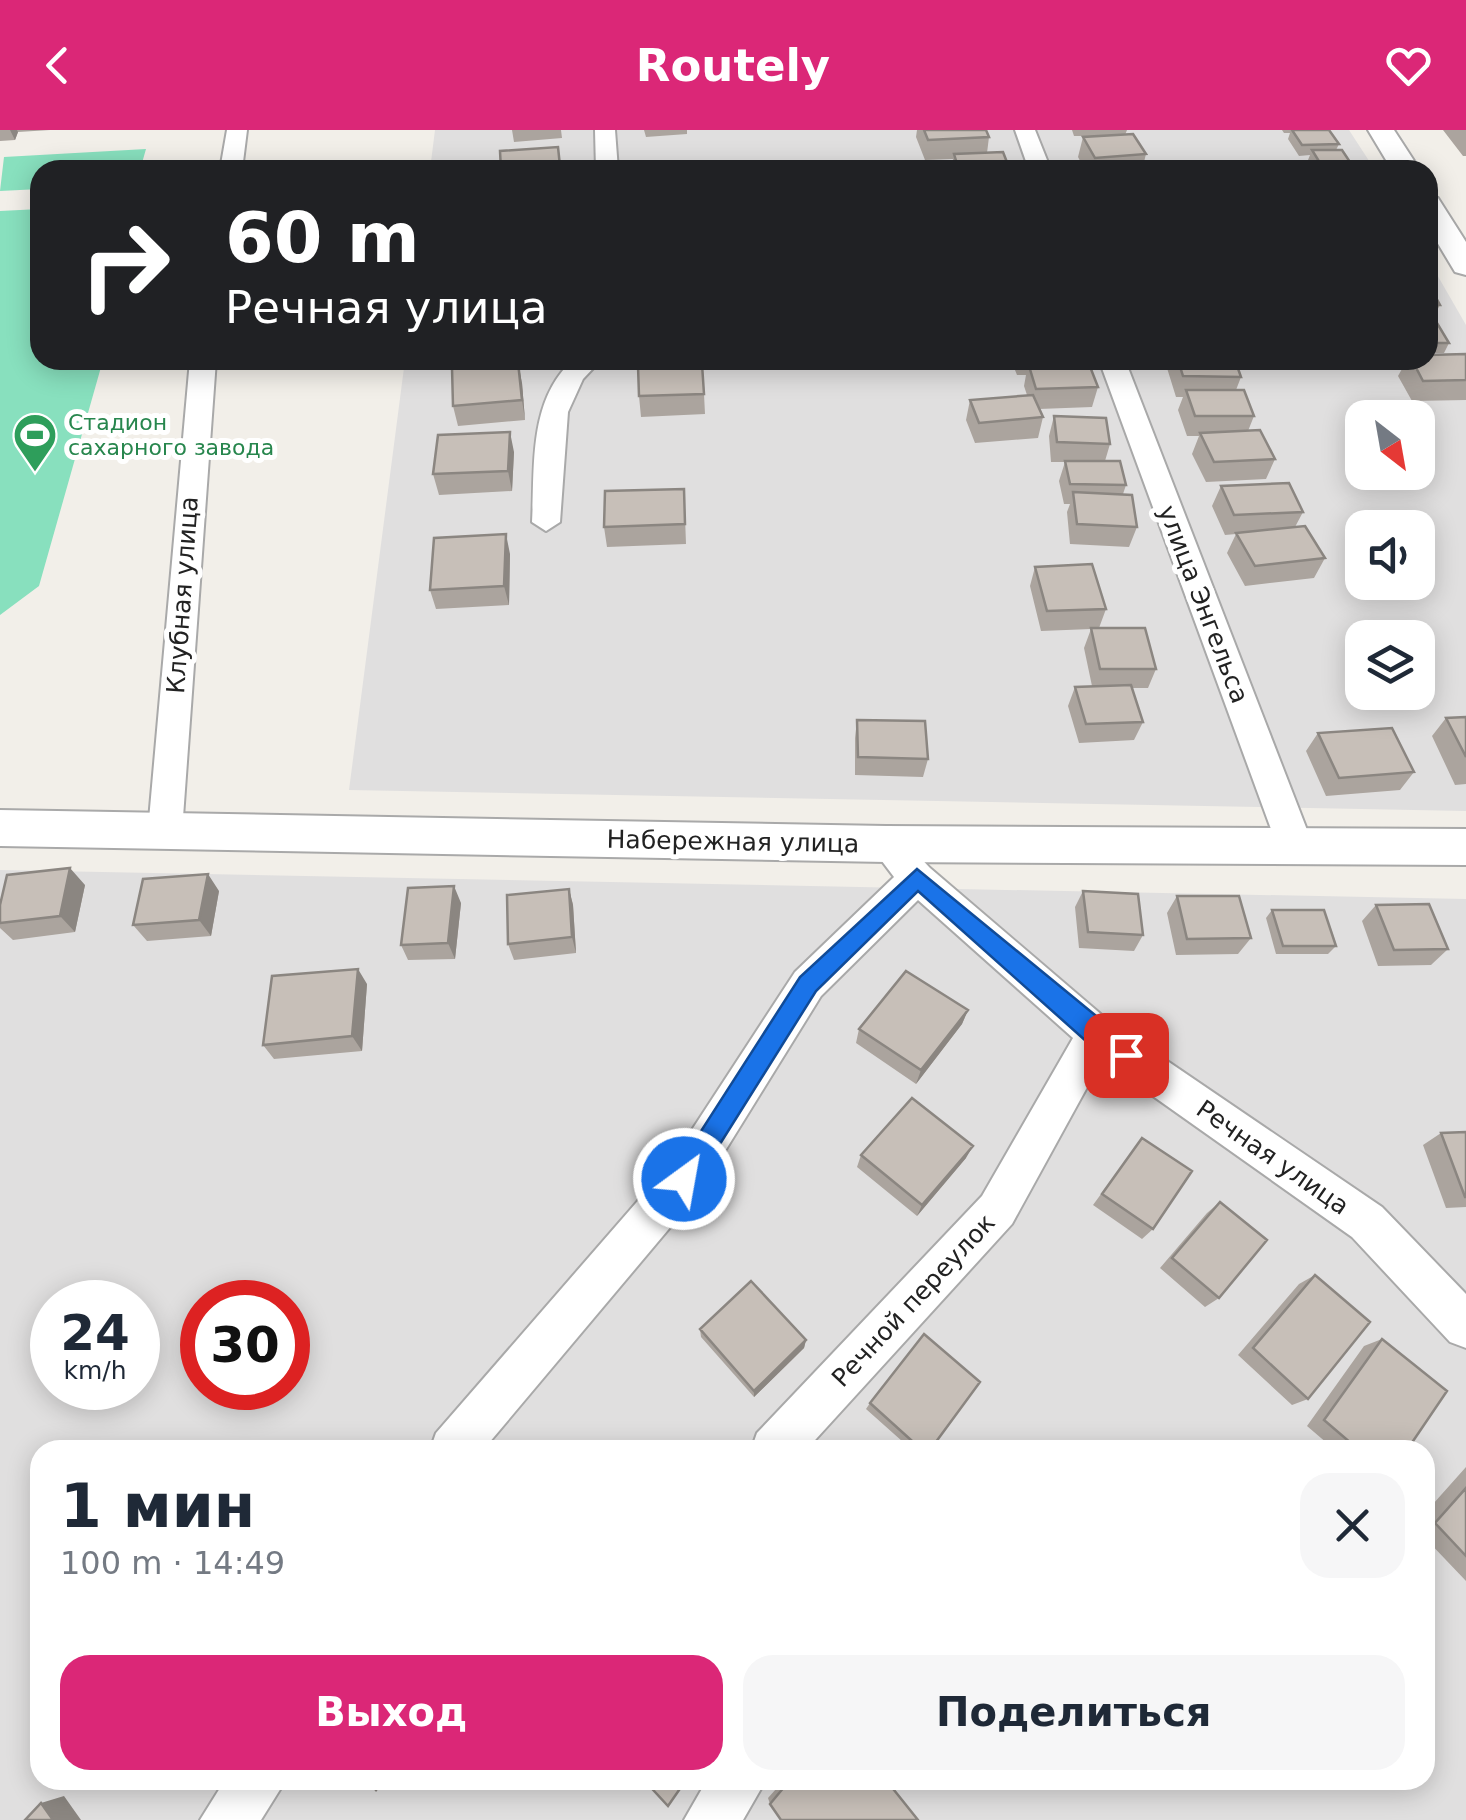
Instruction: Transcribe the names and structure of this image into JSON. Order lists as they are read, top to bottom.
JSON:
{
  "streets": {
    "street": [
      "Клубная улица",
      "улица Энгельса",
      "Набережная улица",
      "Речная улица",
      "Речной переулок"
    ]
  },
  "crossings": [
    ["Клубная улица", "Набережная улица"],
    ["улица Энгельса", "Набережная улица"],
    ["Набережная улица", "Речная улица"],
    ["Речная улица", "Речной переулок"]
  ],
  "places": {
    "sports": ["Стадион сахарного завода"]
  },
  "north": "bottom right",
  "page": {
    "header": "Routely",
    "turn": ["60 m", "Речная улица"],
    "speed": "24 km/h",
    "limit": "30",
    "heading": ["1 мин", "100 m · 14:49"],
    "buttons": ["Выход", "Поделиться"]
  }
}
